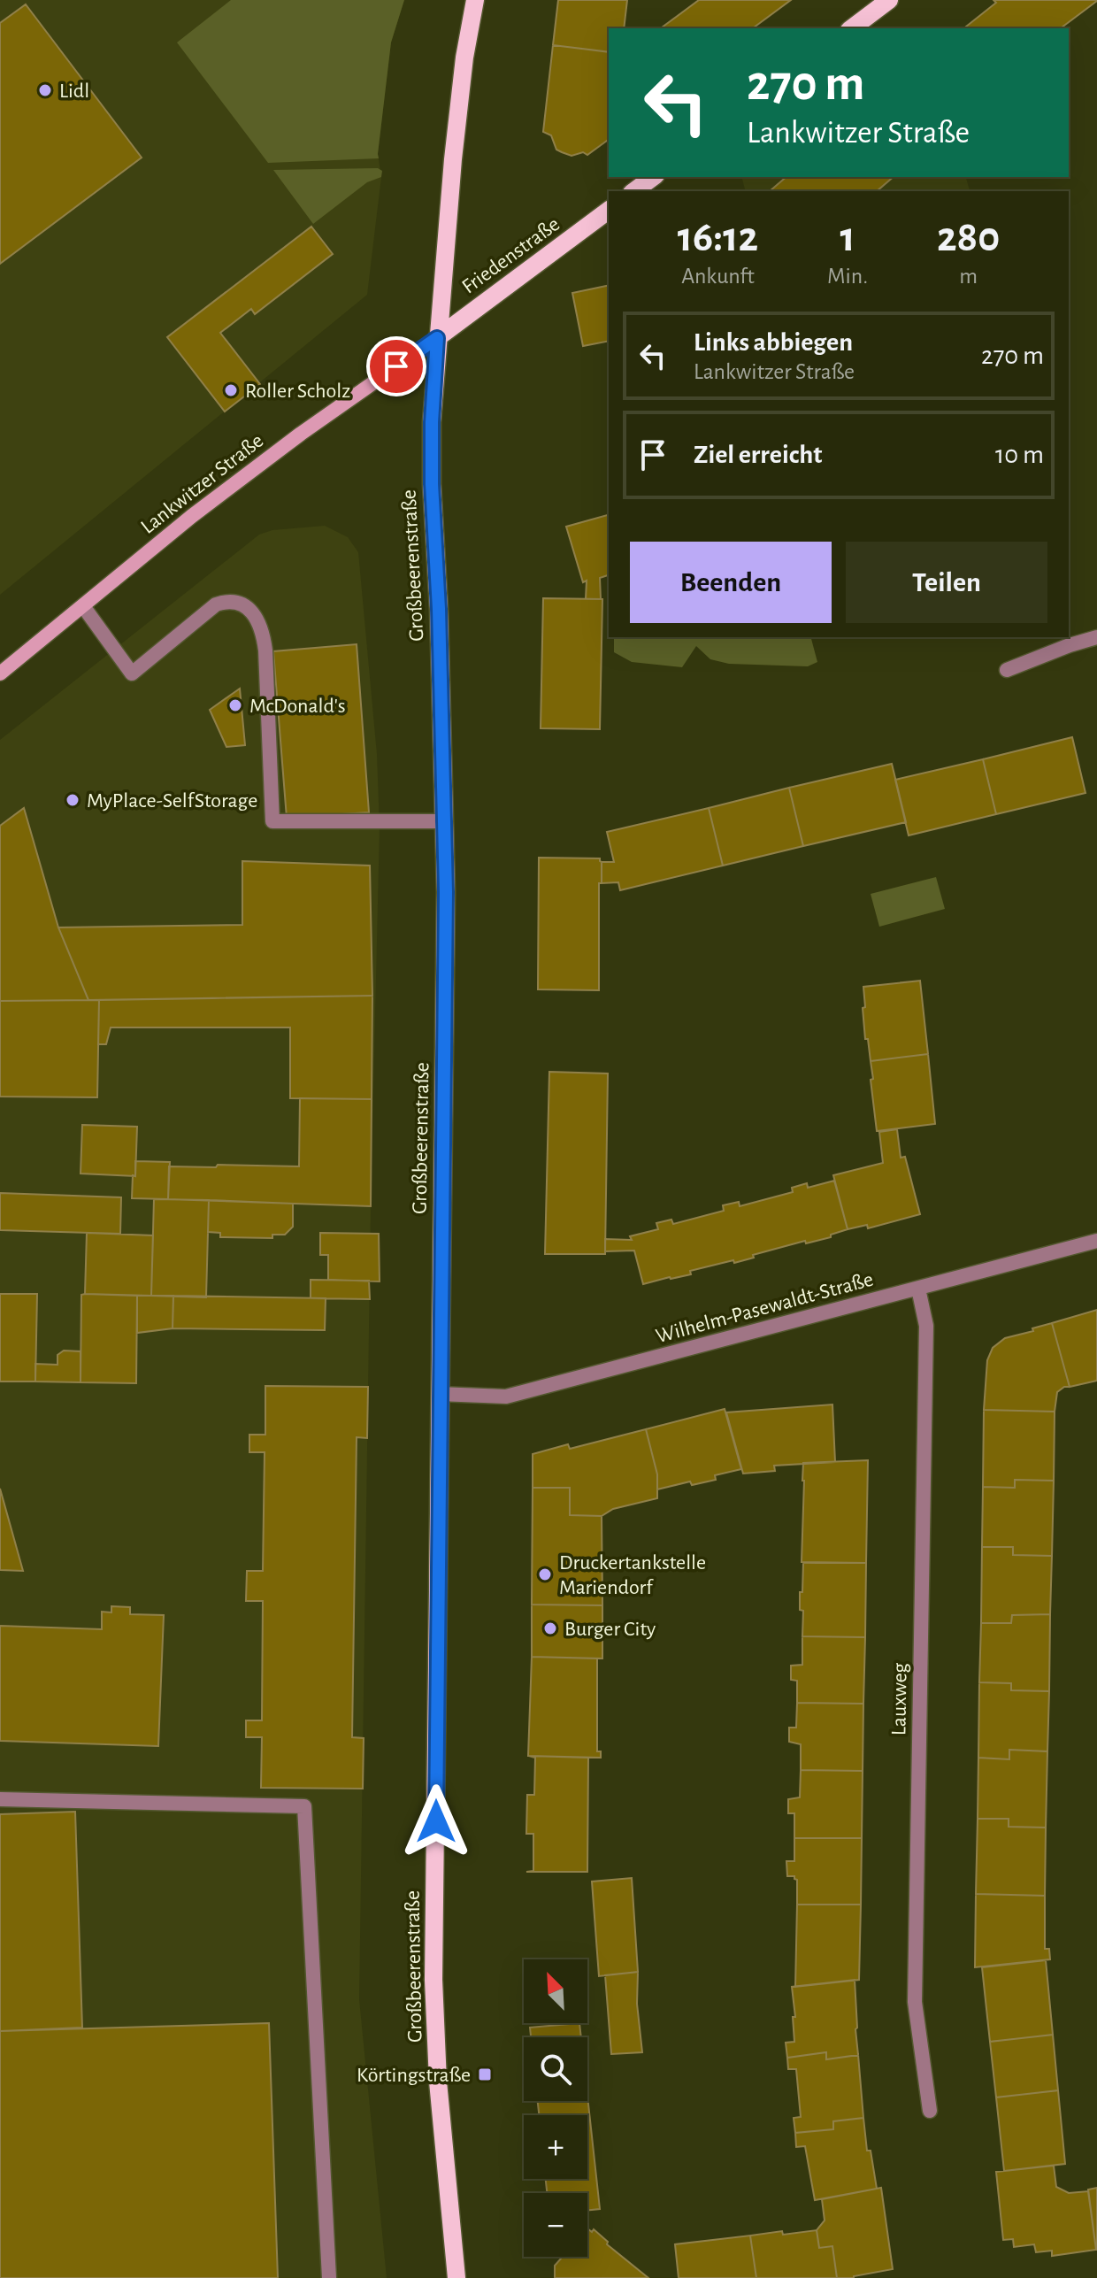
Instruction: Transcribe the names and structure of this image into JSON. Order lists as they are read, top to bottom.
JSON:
{
  "streets": {
    "main road": ["Friedenstraße", "Lankwitzer Straße", "Großbeerenstraße"],
    "street": ["Wilhelm-Pasewaldt-Straße", "Lauxweg"]
  },
  "crossings": [
    ["Friedenstraße", "Lankwitzer Straße"],
    ["Friedenstraße", "Großbeerenstraße"],
    ["Lankwitzer Straße", "Großbeerenstraße"],
    ["Großbeerenstraße", "Wilhelm-Pasewaldt-Straße"],
    ["Wilhelm-Pasewaldt-Straße", "Lauxweg"]
  ],
  "places": {
    "other": [
      "Lidl",
      "Roller Scholz",
      "McDonald's",
      "MyPlace-SelfStorage",
      "Druckertankstelle Mariendorf",
      "Burger City"
    ],
    "transit": ["Körtingstraße"]
  },
  "north": "top left",
  "page": {
    "turn": ["270 m", "Lankwitzer Straße"],
    "eta": [
      "16:12",
      "Ankunft",
      "1",
      "Min.",
      "280",
      "m"
    ],
    "list": [
      {
        "name": "Links abbiegen",
        "note": "Lankwitzer Straße",
        "value": "270 m"
      },
      {
        "name": "Ziel erreicht",
        "value": "10 m"
      }
    ],
    "buttons": ["Beenden", "Teilen"],
    "map_buttons": ["+", "−"]
  }
}
